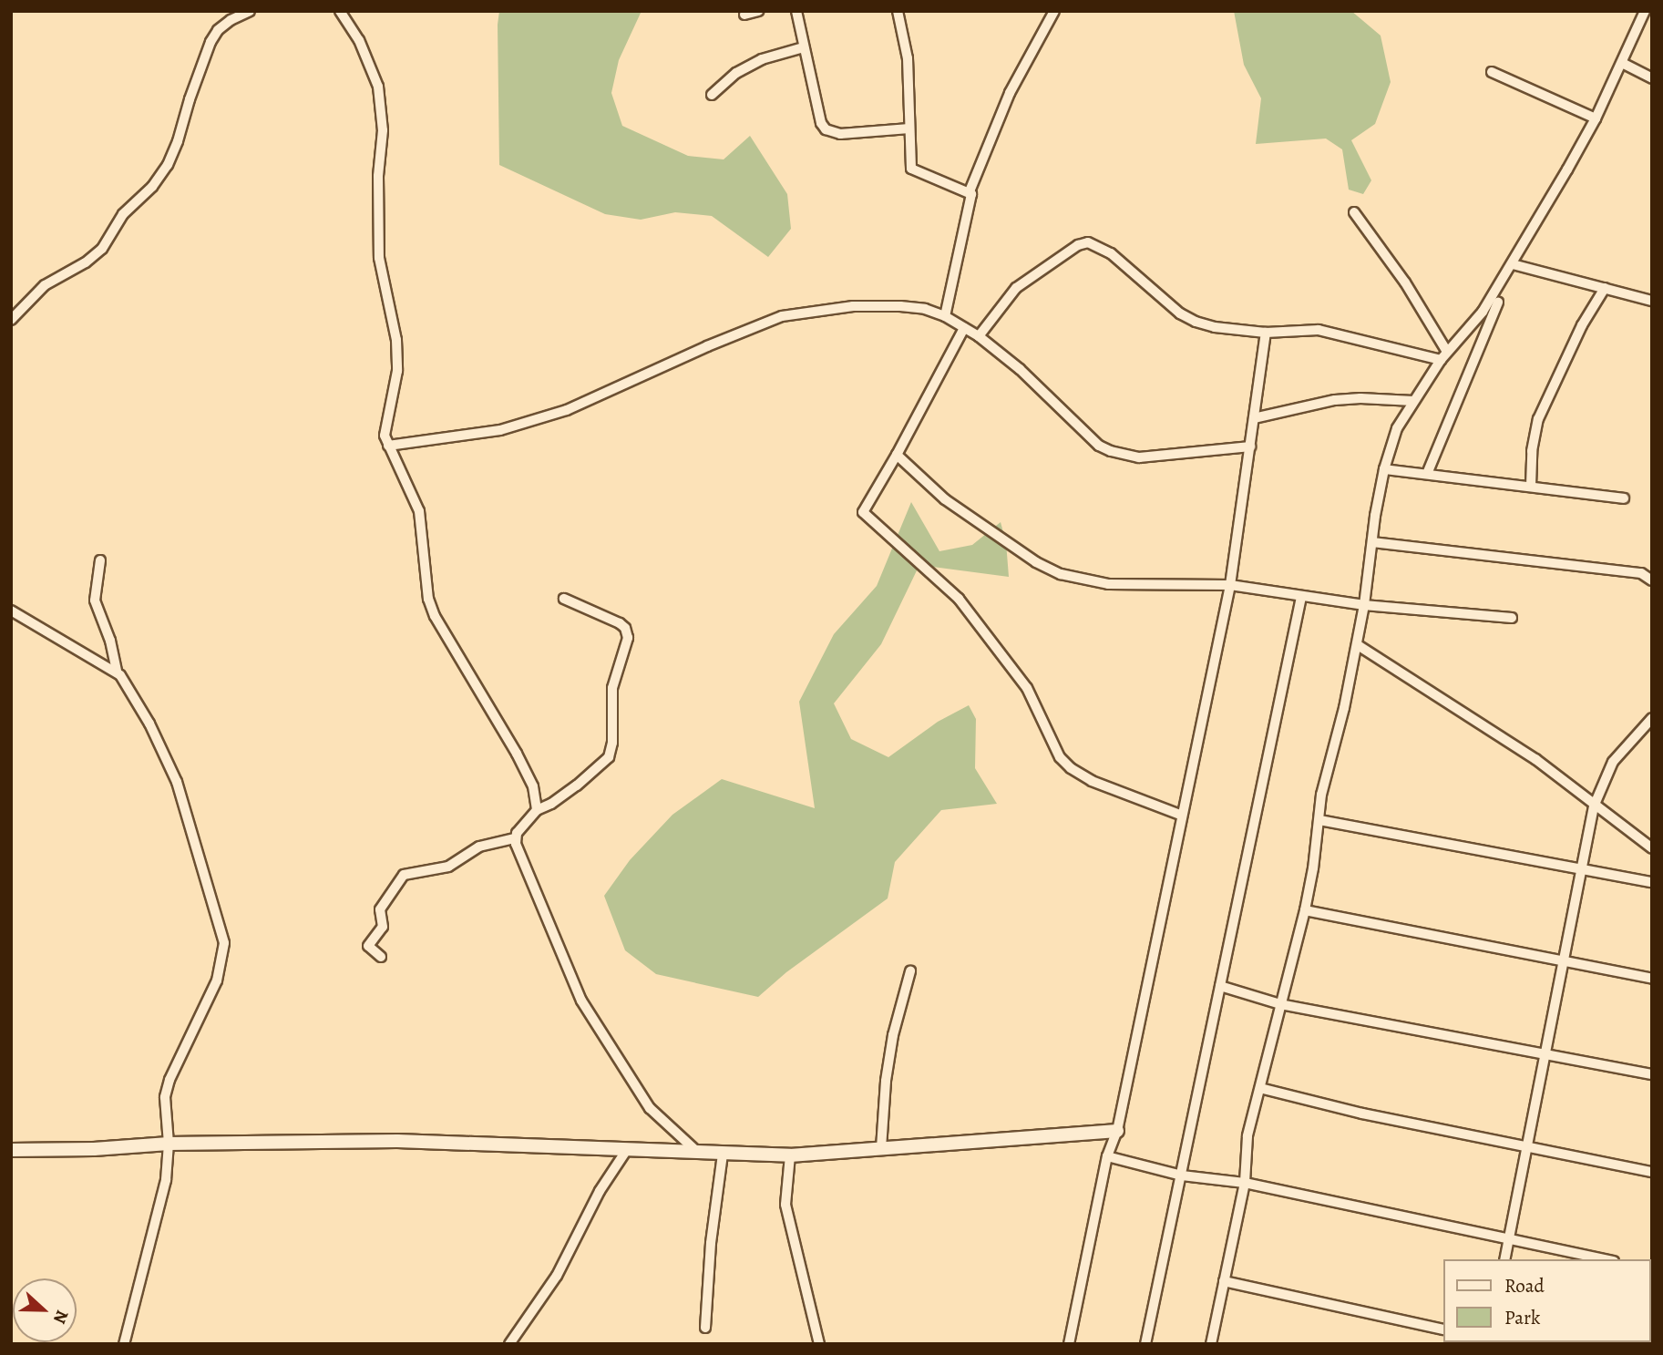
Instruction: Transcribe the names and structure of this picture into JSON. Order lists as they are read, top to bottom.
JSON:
{
  "legend": ["Road", "Park"],
  "north": "right"
}
